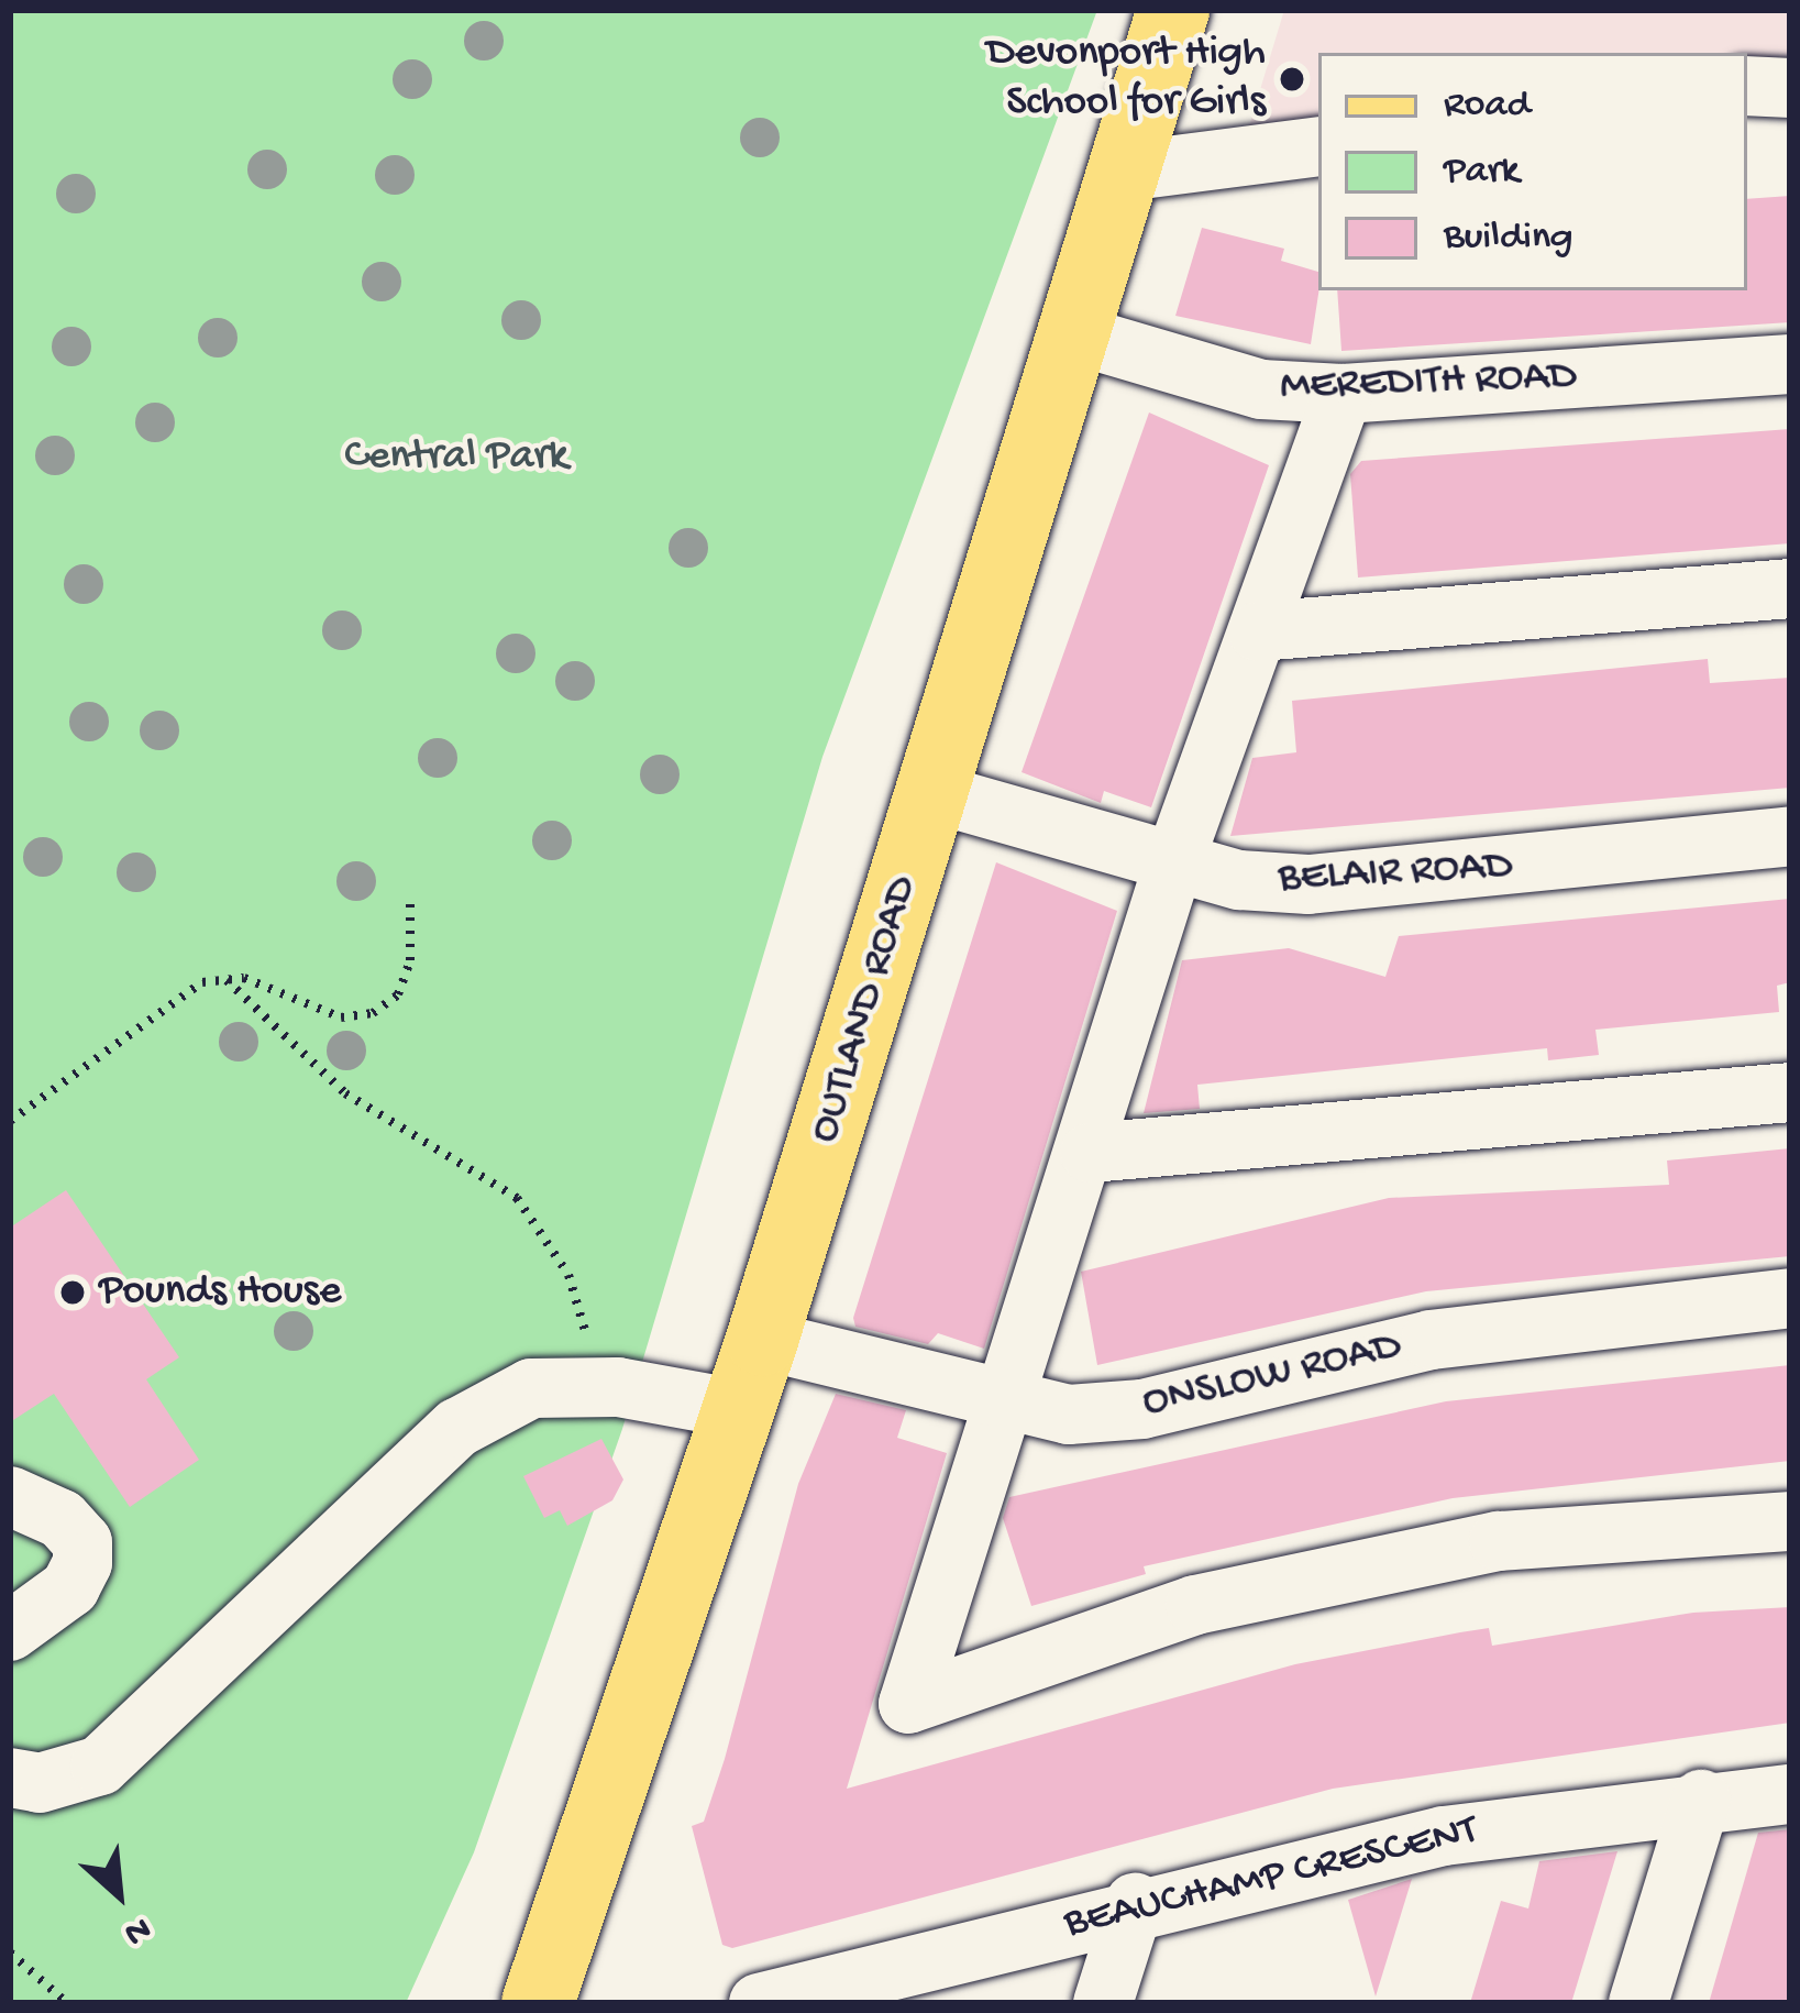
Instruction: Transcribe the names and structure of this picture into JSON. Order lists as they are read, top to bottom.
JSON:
{
  "streets": {
    "main road": ["OUTLAND ROAD"],
    "street": [
      "MEREDITH ROAD",
      "BELAIR ROAD",
      "ONSLOW ROAD",
      "BEAUCHAMP CRESCENT"
    ]
  },
  "crossings": [
    ["MEREDITH ROAD", "OUTLAND ROAD"],
    ["BELAIR ROAD", "OUTLAND ROAD"],
    ["OUTLAND ROAD", "ONSLOW ROAD"]
  ],
  "parks": ["Central Park"],
  "places": ["Devonport High School for Girls", "Pounds House"],
  "legend": ["Road", "Park", "Building"],
  "north": "bottom right"
}
